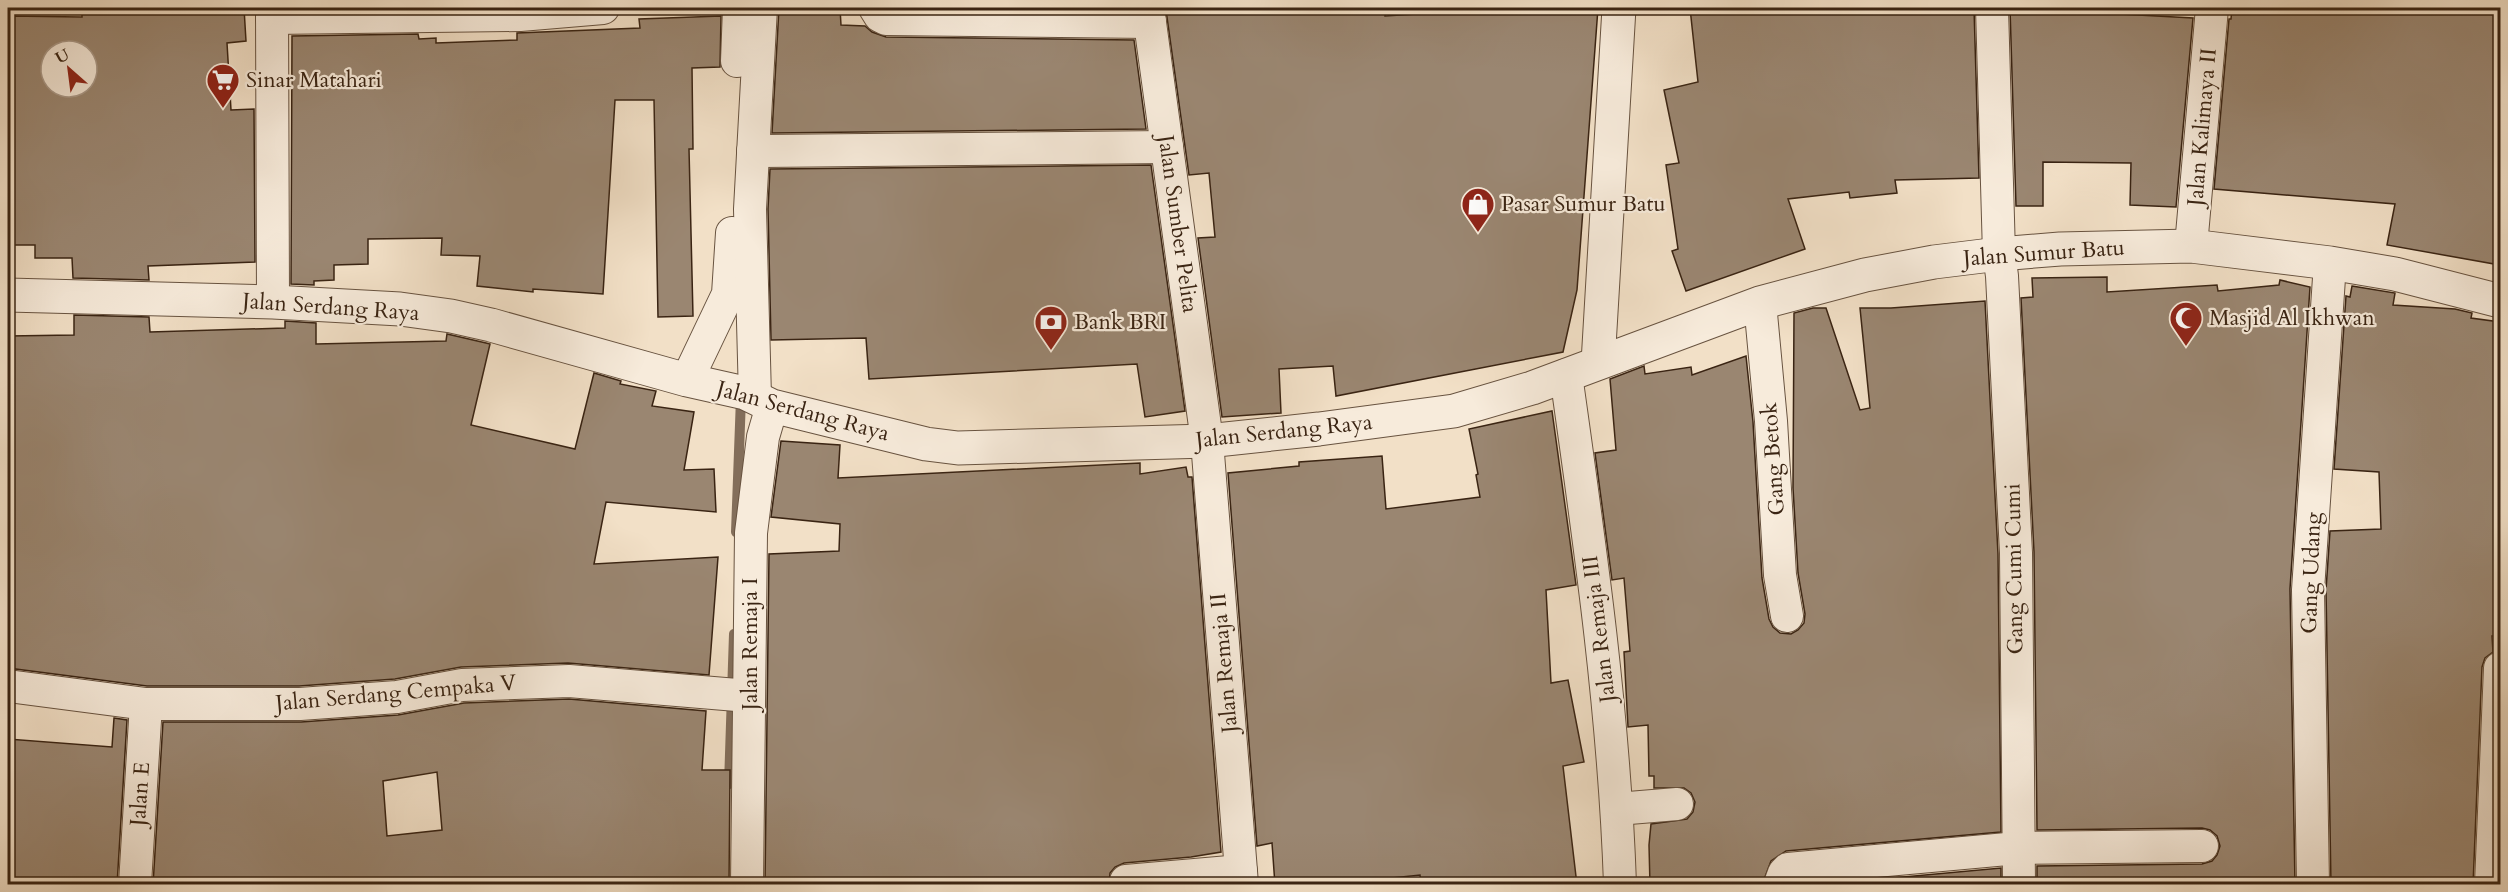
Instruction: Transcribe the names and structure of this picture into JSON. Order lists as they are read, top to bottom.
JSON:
{
  "streets": {
    "street": [
      "Jalan Kalimaya II",
      "Jalan Sumber Pelita",
      "Jalan Sumur Batu",
      "Jalan Serdang Raya",
      "Gang Betok",
      "Gang Cumi Cumi",
      "Gang Udang",
      "Jalan Remaja III",
      "Jalan Remaja I",
      "Jalan Remaja II",
      "Jalan Serdang Cempaka V",
      "Jalan E"
    ]
  },
  "crossings": [
    ["Jalan Kalimaya II", "Jalan Sumur Batu"],
    ["Jalan Sumber Pelita", "Jalan Serdang Raya"],
    ["Jalan Sumber Pelita", "Jalan Remaja II"],
    ["Jalan Sumur Batu", "Jalan Serdang Raya"],
    ["Jalan Sumur Batu", "Gang Betok"],
    ["Jalan Sumur Batu", "Gang Cumi Cumi"],
    ["Jalan Sumur Batu", "Gang Udang"],
    ["Jalan Serdang Raya", "Jalan Remaja III"],
    ["Jalan Serdang Raya", "Jalan Remaja I"],
    ["Jalan Serdang Raya", "Jalan Remaja II"],
    ["Jalan Remaja I", "Jalan Serdang Cempaka V"],
    ["Jalan Serdang Cempaka V", "Jalan E"]
  ],
  "places": {
    "supermarket": ["Sinar Matahari"],
    "shop": ["Pasar Sumur Batu"],
    "mosque": ["Masjid Al Ikhwan"],
    "bank": ["Bank BRI"]
  },
  "north": "top left"
}
